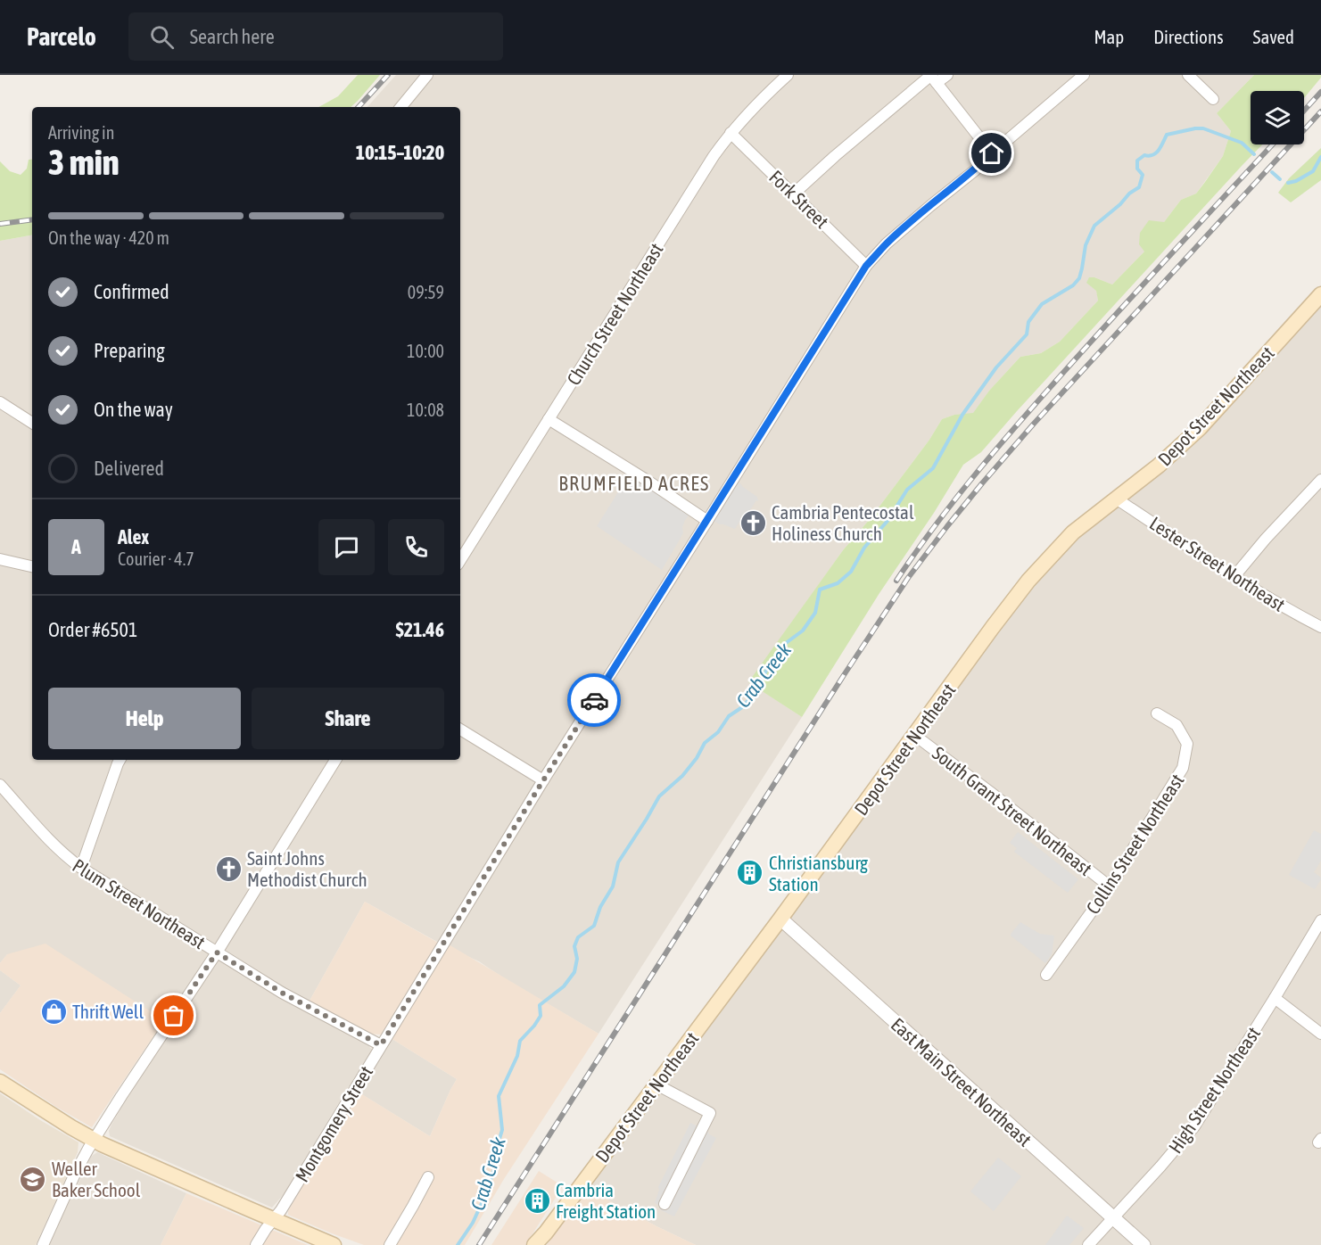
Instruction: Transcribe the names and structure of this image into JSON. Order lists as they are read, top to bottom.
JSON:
{
  "streets": {
    "main road": ["Depot Street Northeast"],
    "street": [
      "Fork Street",
      "Church Street Northeast",
      "Lester Street Northeast",
      "South Grant Street Northeast",
      "Collins Street Northeast",
      "Plum Street Northeast",
      "East Main Street Northeast",
      "High Street Northeast",
      "Montgomery Street"
    ]
  },
  "crossings": [
    ["Fork Street", "Church Street Northeast"],
    ["Fork Street", "Montgomery Street"],
    ["Depot Street Northeast", "Lester Street Northeast"],
    ["Depot Street Northeast", "South Grant Street Northeast"],
    ["Depot Street Northeast", "East Main Street Northeast"],
    ["South Grant Street Northeast", "Collins Street Northeast"],
    ["Plum Street Northeast", "Montgomery Street"],
    ["East Main Street Northeast", "High Street Northeast"]
  ],
  "districts": ["BRUMFIELD ACRES"],
  "water": ["Crab Creek"],
  "places": {
    "church": ["Cambria Pentecostal Holiness Church", "Saint Johns Methodist Church"],
    "building": ["Christiansburg Station", "Cambria Freight Station"],
    "shop": ["Thrift Well"],
    "school or university": ["Weller Baker School"]
  },
  "page": {
    "header": "Parcelo",
    "search": "Search here",
    "nav": ["Map", "Directions", "Saved"],
    "heading": ["3 min", "Arriving in", "10:15–10:20"],
    "panel": [
      "Alex",
      "Courier · 4.7",
      "Order #6501",
      "$21.46"
    ],
    "bar": "On the way · 420 m",
    "list": [
      ["Confirmed", "09:59"],
      ["Preparing", "10:00"],
      ["On the way", "10:08"],
      "Delivered"
    ],
    "round": "A",
    "buttons": ["Help", "Share"]
  }
}
